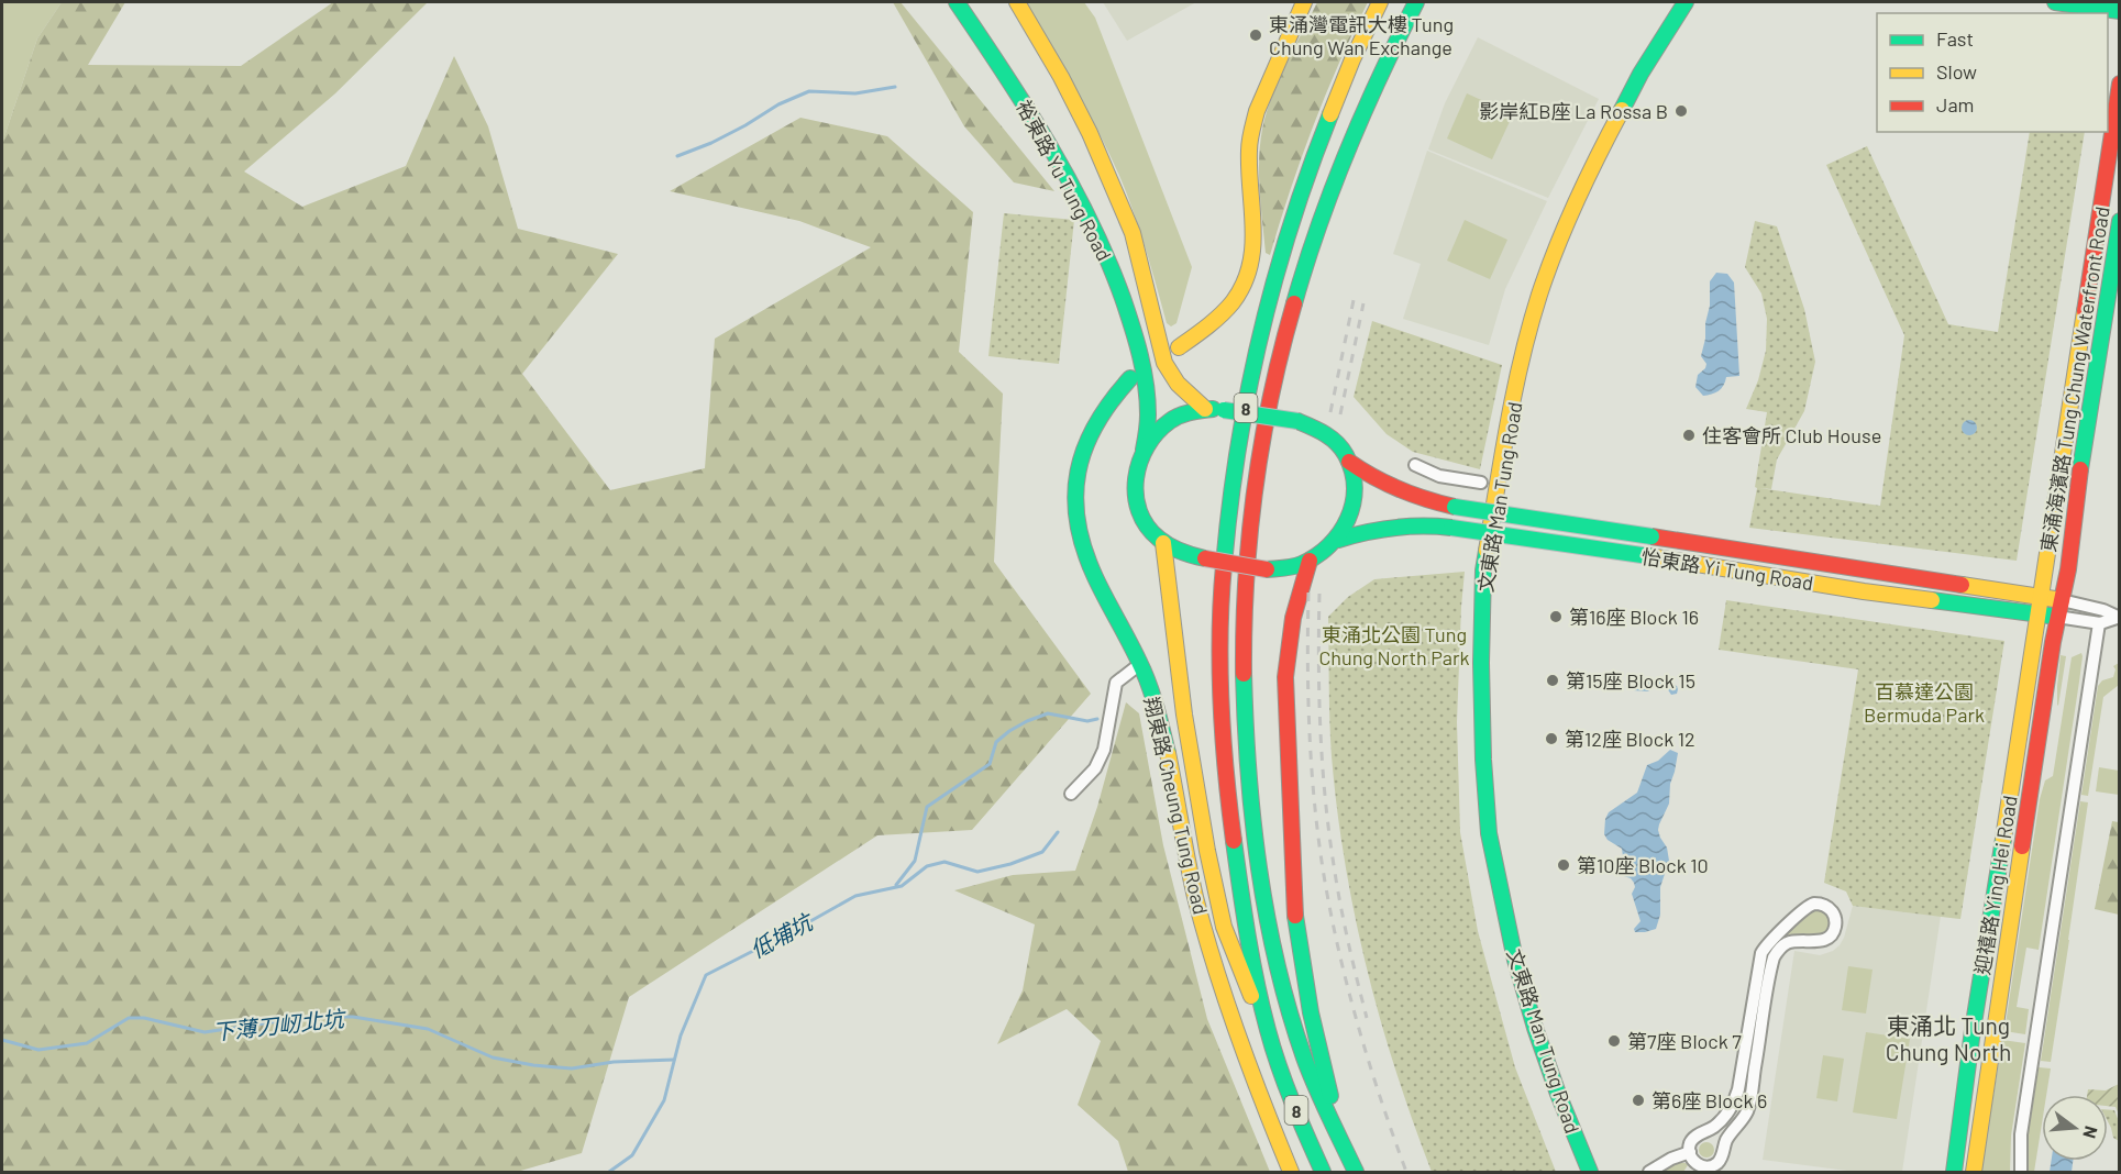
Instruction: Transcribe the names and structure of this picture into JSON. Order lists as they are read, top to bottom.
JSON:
{
  "streets": {
    "main road": [
      "裕東路 Yu Tung Road",
      "東涌海濱路 Tung Chung Waterfront Road",
      "8",
      "文東路 Man Tung Road",
      "怡東路 Yi Tung Road",
      "翔東路 Cheung Tung Road",
      "迎禧路 Ying Hei Road"
    ]
  },
  "crossings": [
    ["裕東路 Yu Tung Road", "怡東路 Yi Tung Road"],
    ["東涌海濱路 Tung Chung Waterfront Road", "怡東路 Yi Tung Road"],
    ["東涌海濱路 Tung Chung Waterfront Road", "迎禧路 Ying Hei Road"],
    ["怡東路 Yi Tung Road", "迎禧路 Ying Hei Road"]
  ],
  "districts": ["東涌北 Tung Chung North"],
  "water": ["低埔坑", "下薄刀屻北坑"],
  "parks": ["東涌北公園 Tung Chung North Park", "百慕達公園 Bermuda Park"],
  "places": [
    "東涌灣電訊大樓 Tung Chung Wan Exchange",
    "影岸紅B座 La Rossa B",
    "住客會所 Club House",
    "第16座 Block 16",
    "第15座 Block 15",
    "第12座 Block 12",
    "第10座 Block 10",
    "第7座 Block 7",
    "第6座 Block 6"
  ],
  "legend": ["Fast", "Slow", "Jam"],
  "north": "right"
}
